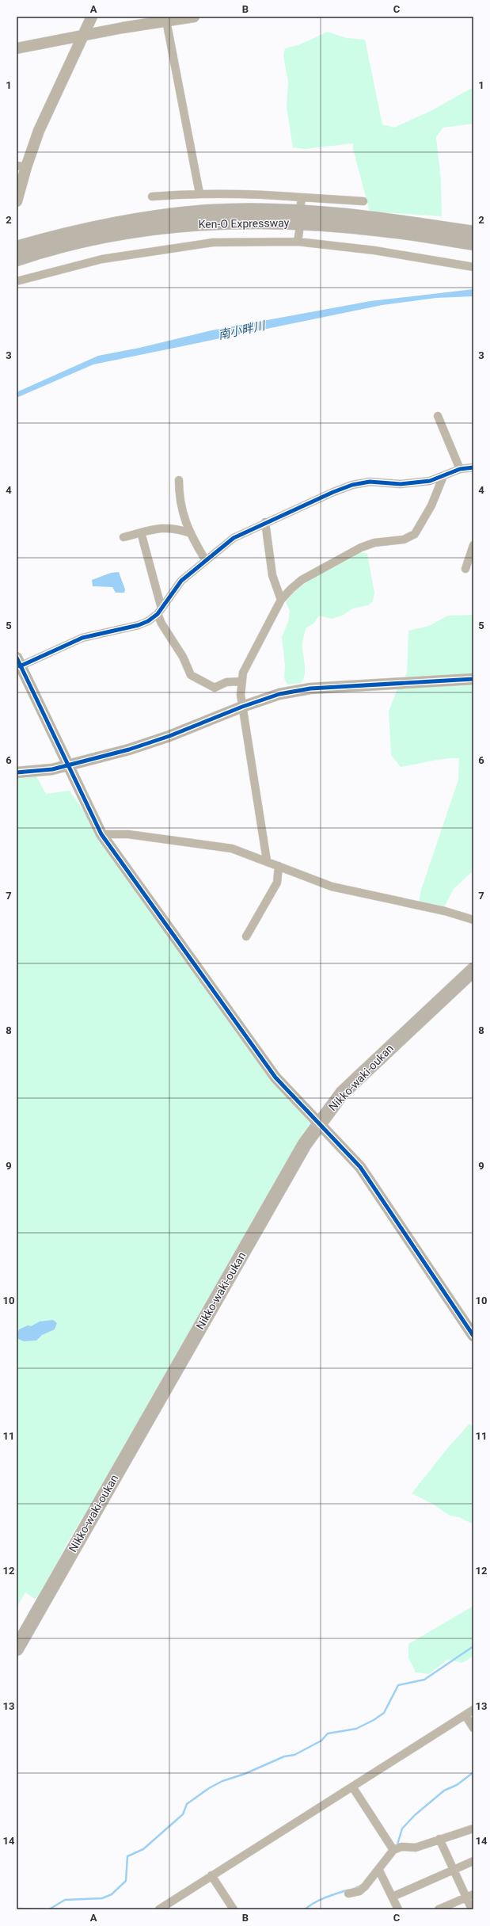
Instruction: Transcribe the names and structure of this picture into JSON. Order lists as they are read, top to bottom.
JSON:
{
  "streets": {
    "highway": ["Ken-O Expressway", "Nikko-waki-oukan"]
  },
  "water": ["南小畔川"],
  "grid": {
    "columns": ["A", "B", "C"],
    "rows": [
      "1",
      "2",
      "3",
      "4",
      "5",
      "6",
      "7",
      "8",
      "9",
      "10",
      "11",
      "12",
      "13",
      "14"
    ]
  }
}
